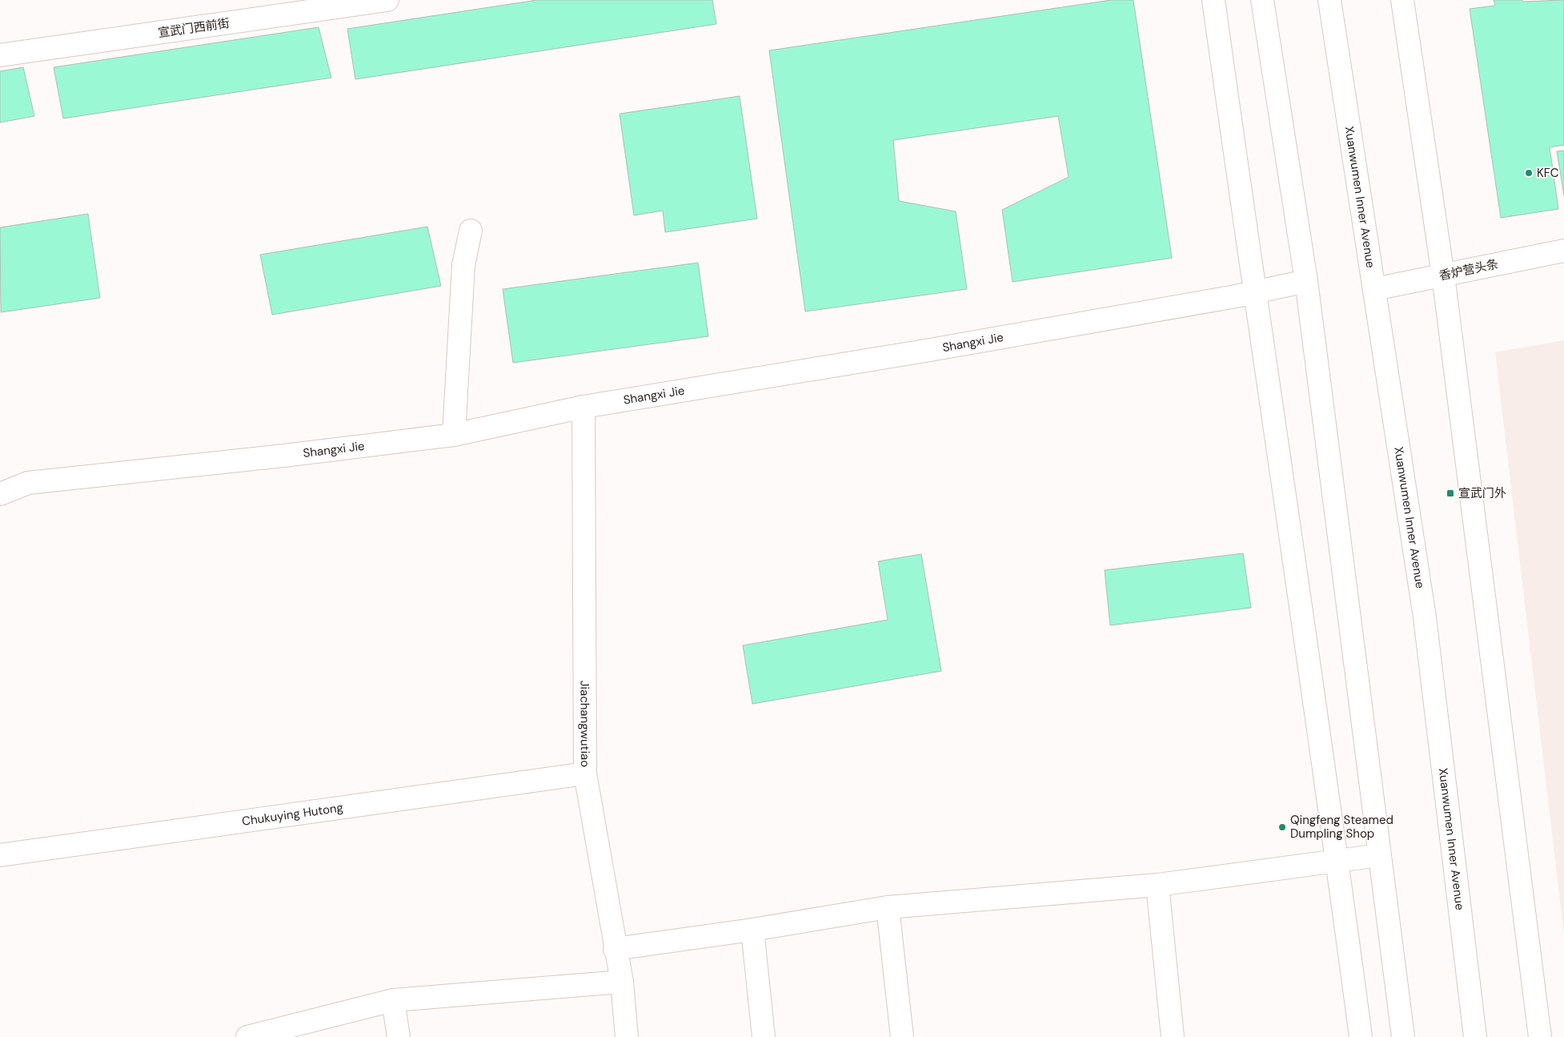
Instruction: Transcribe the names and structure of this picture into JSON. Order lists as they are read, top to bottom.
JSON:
{
  "streets": {
    "street": [
      "宣武门西前街",
      "Xuanwumen Inner Avenue",
      "香炉营头条",
      "Shangxi Jie",
      "Jiachangwutiao",
      "Chukuying Hutong"
    ]
  },
  "crossings": [
    ["Xuanwumen Inner Avenue", "香炉营头条"],
    ["Shangxi Jie", "Jiachangwutiao"],
    ["Jiachangwutiao", "Chukuying Hutong"]
  ],
  "places": {
    "other": ["KFC", "Qingfeng Steamed Dumpling Shop"],
    "transit": ["宣武门外"]
  }
}
